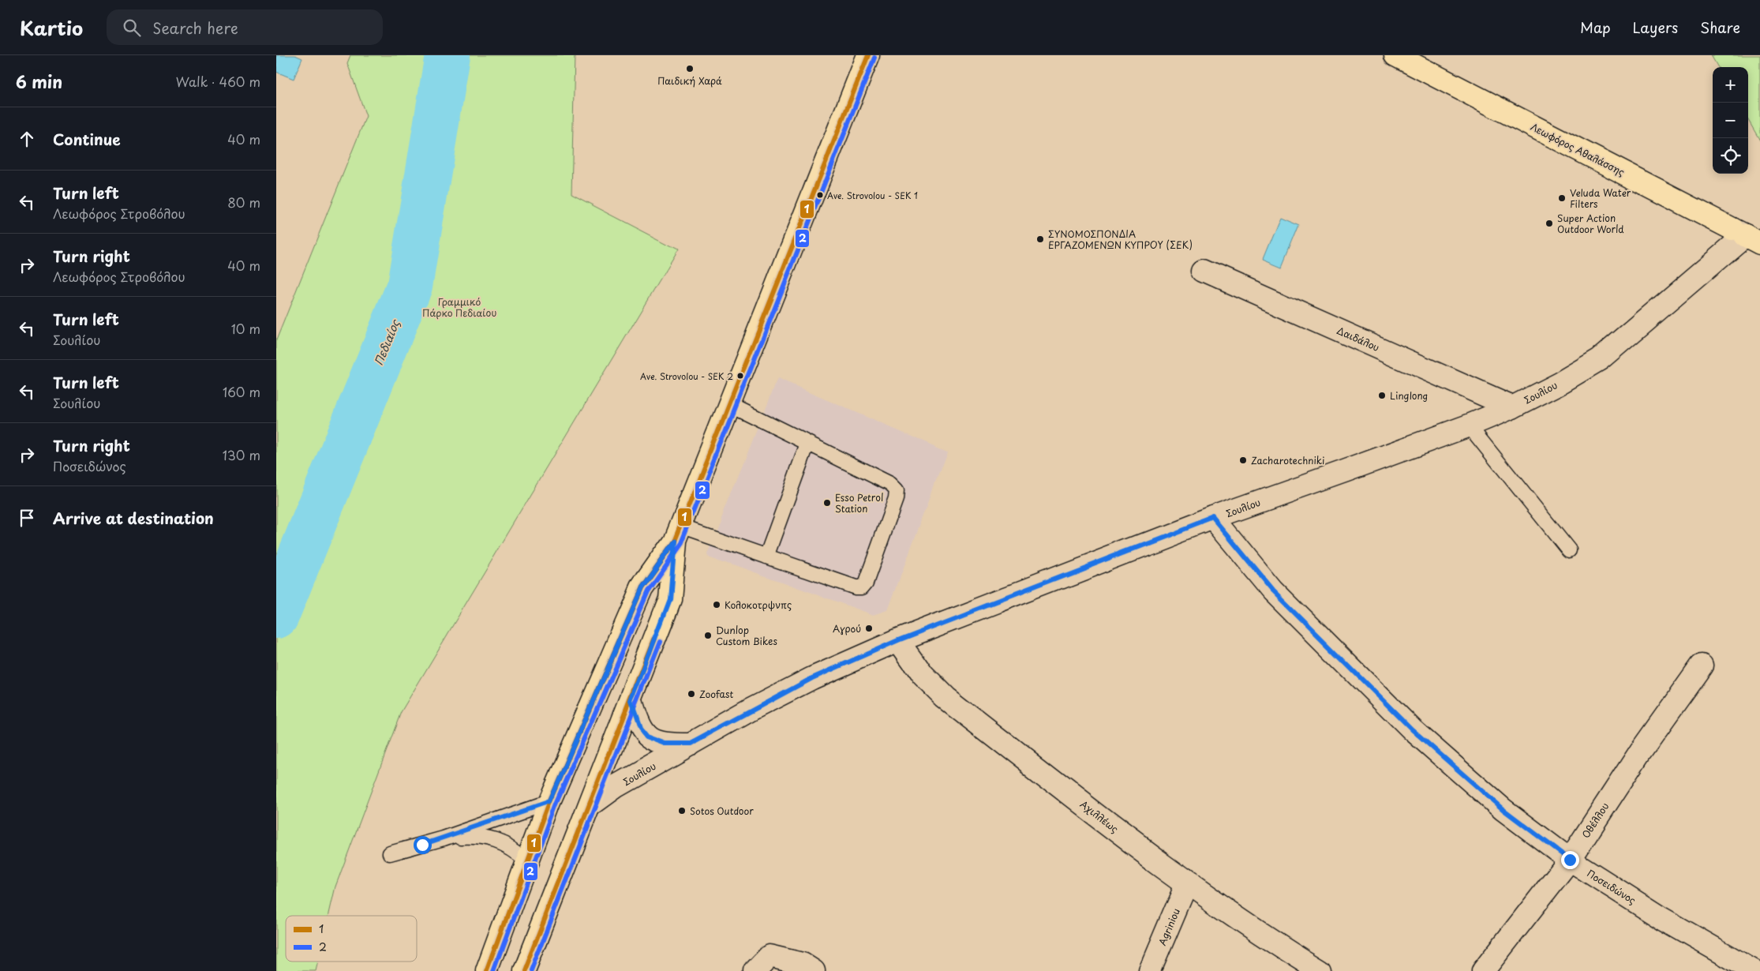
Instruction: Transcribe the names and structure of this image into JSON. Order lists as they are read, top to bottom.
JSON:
{
  "streets": {
    "main road": ["Λεωφόρος Αθαλάσσης"],
    "street": [
      "Δαιδάλου",
      "Σουλίου",
      "Αχιλλέως",
      "Οθέλλου",
      "Ποσειδώνος",
      "Agriniou"
    ]
  },
  "crossings": [
    ["Λεωφόρος Αθαλάσσης", "Σουλίου"],
    ["Δαιδάλου", "Σουλίου"],
    ["Σουλίου", "Αχιλλέως"],
    ["Σουλίου", "Ποσειδώνος"],
    ["Αχιλλέως", "Agriniou"],
    ["Οθέλλου", "Ποσειδώνος"]
  ],
  "water": ["Πεδιαίος"],
  "parks": ["Γραμμικό Πάρκο Πεδιαίου"],
  "places": [
    "Παιδική Χαρά",
    "Ave. Strovolou - SEK 1",
    "Veluda Water Filters",
    "Super Action Outdoor World",
    "ΣΥΝΟΜΟΣΠΟΝΔΙΑ ΕΡΓΑΖΟΜΕΝΩΝ ΚΥΠΡΟΥ (ΣΕΚ)",
    "Ave. Strovolou - SEK 2",
    "Linglong",
    "Zacharotechniki",
    "Esso Petrol Station",
    "Κολοκοτρψνπς",
    "Αγρού",
    "Dunlop Custom Bikes",
    "Zoofast",
    "Sotos Outdoor"
  ],
  "lines": ["transit line 1", "transit line 2"],
  "legend": ["1", "2"],
  "page": {
    "header": "Kartio",
    "search": "Search here",
    "nav": ["Map", "Layers", "Share"],
    "heading": ["6 min", "Walk · 460 m"],
    "map_buttons": ["+", "−"],
    "list": [
      ["Continue", "40 m"],
      ["Turn left", "Λεωφόρος Στροβόλου", "80 m"],
      ["Turn right", "Λεωφόρος Στροβόλου", "40 m"],
      ["Turn left", "Σουλίου", "10 m"],
      ["Turn left", "Σουλίου", "160 m"],
      ["Turn right", "Ποσειδώνος", "130 m"],
      "Arrive at destination"
    ]
  }
}
